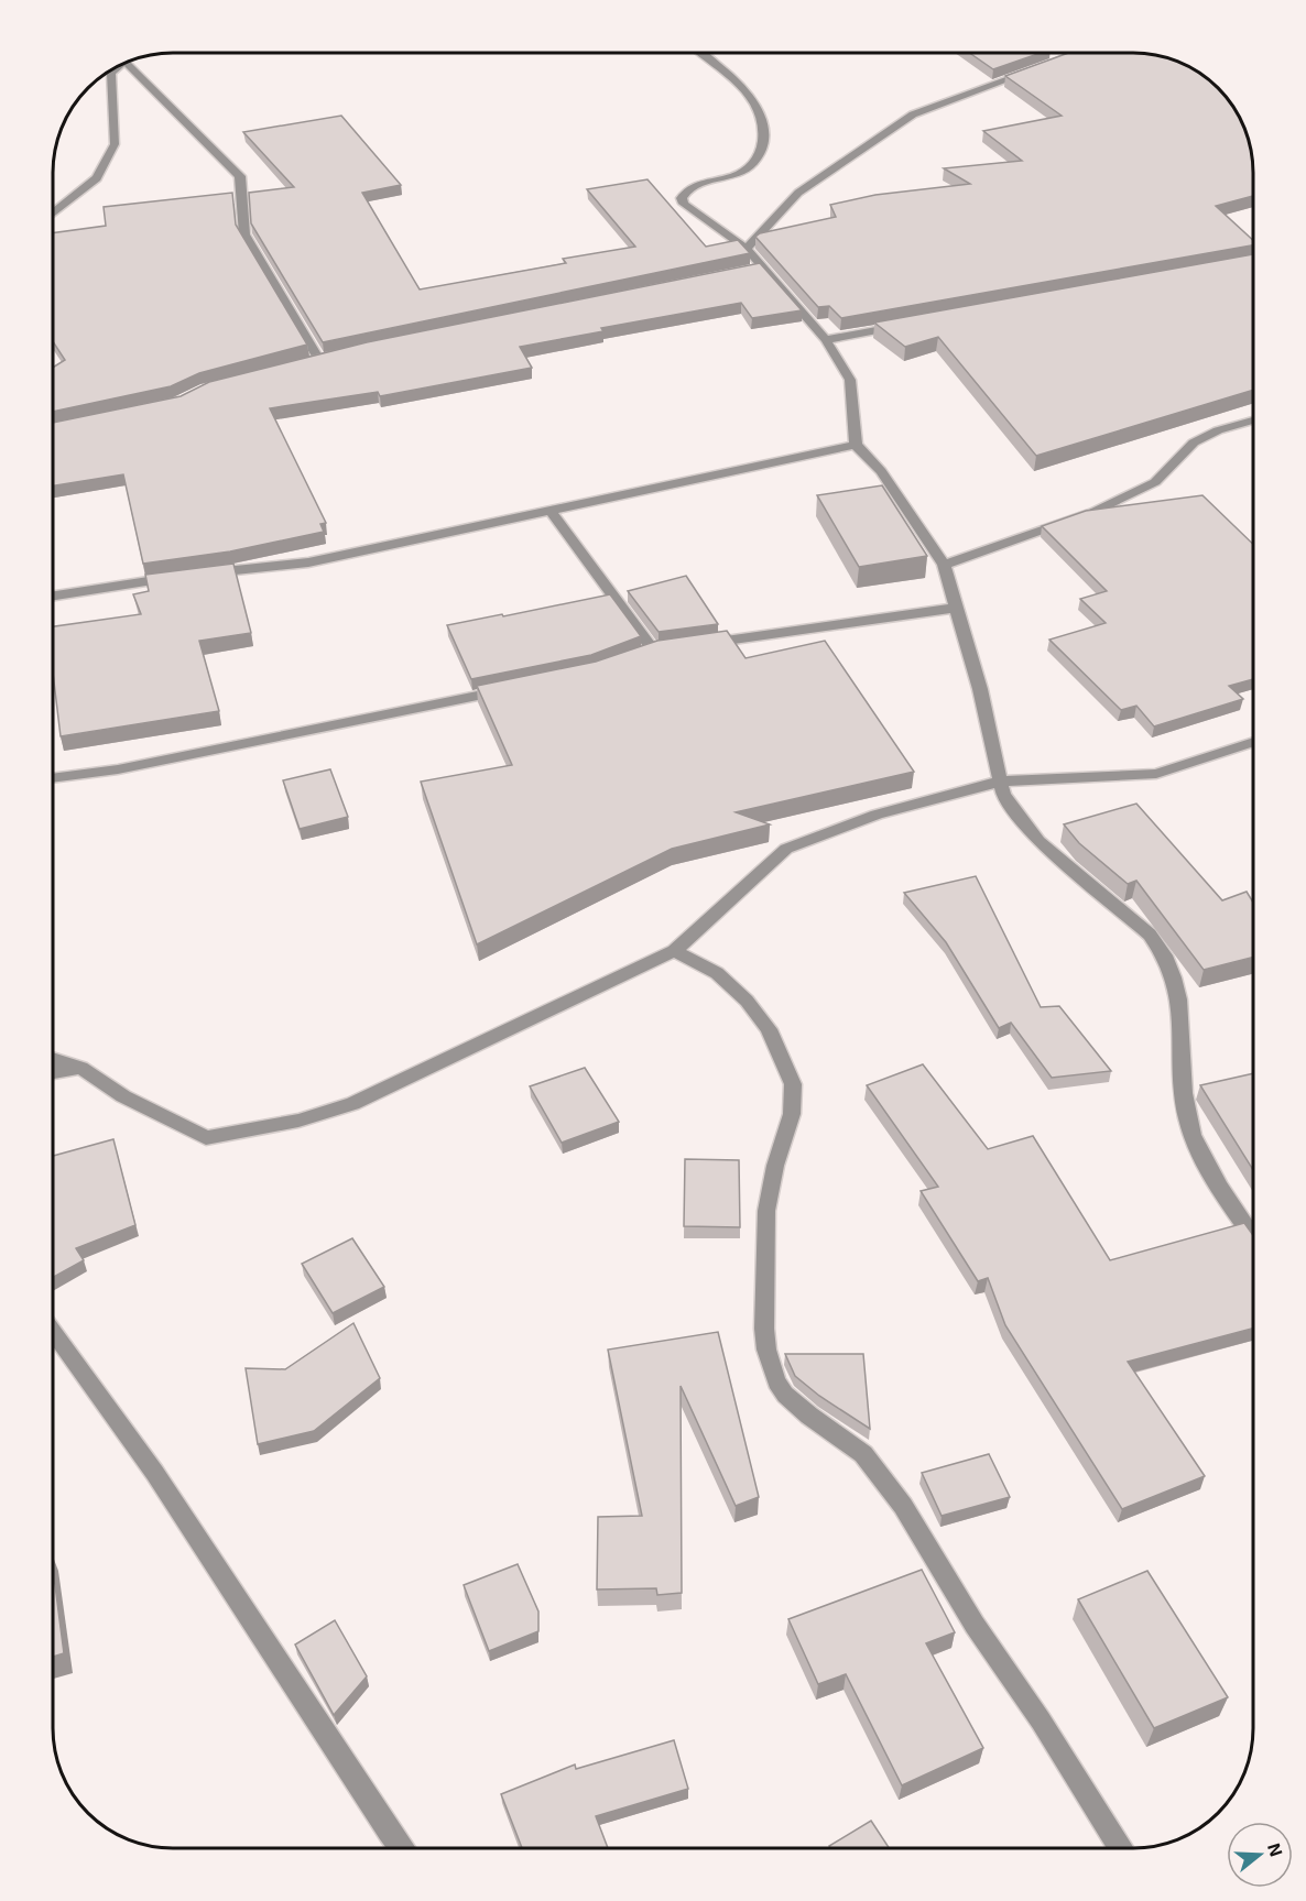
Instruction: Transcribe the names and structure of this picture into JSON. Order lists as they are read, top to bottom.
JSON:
{
  "north": "right"
}
